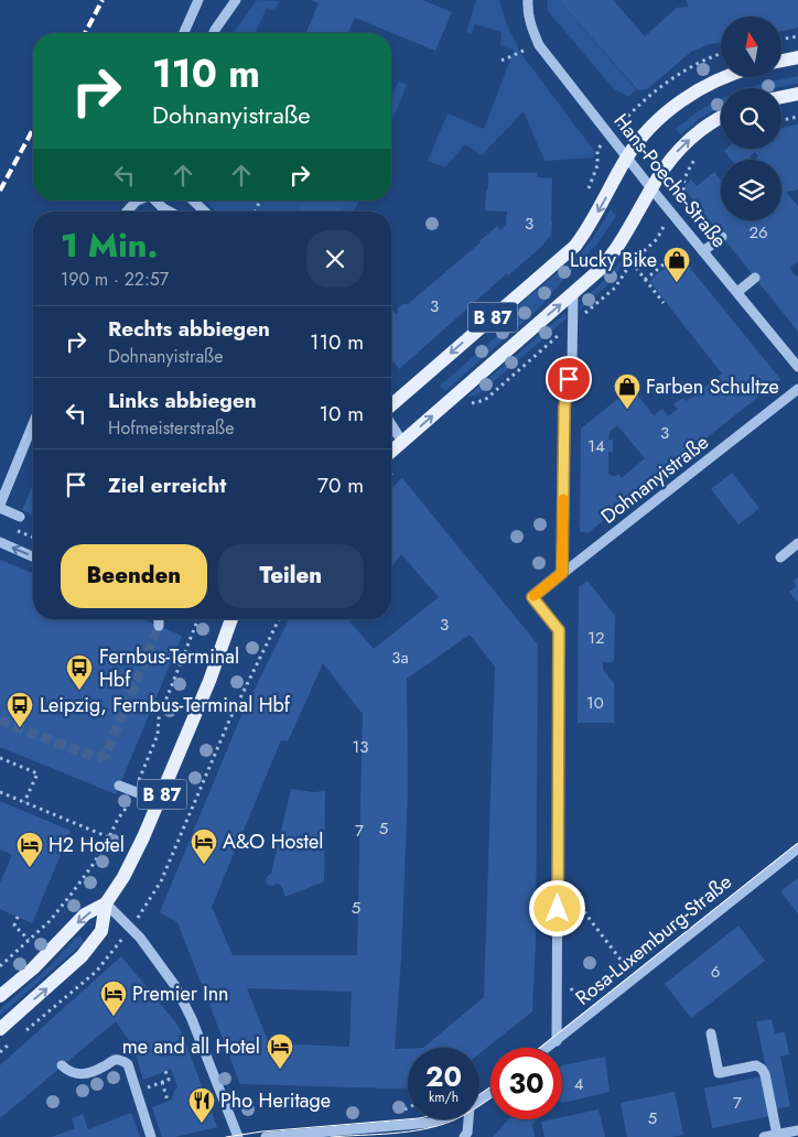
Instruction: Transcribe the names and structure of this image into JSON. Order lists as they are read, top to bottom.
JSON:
{
  "streets": {
    "main road": ["B 87"],
    "street": ["Hans-Poeche-Straße", "Dohnanyistraße", "Rosa-Luxemburg-Straße"]
  },
  "crossings": [
    ["Hans-Poeche-Straße", "B 87"]
  ],
  "places": {
    "shop": ["Lucky Bike", "Farben Schultze"],
    "bus stop": ["Fernbus-Terminal Hbf", "Leipzig, Fernbus-Terminal Hbf"],
    "hotel": [
      "A&O Hostel",
      "H2 Hotel",
      "Premier Inn",
      "me and all Hotel"
    ],
    "restaurant": ["Pho Heritage"]
  },
  "house_numbers": [
    "3",
    "26",
    "3",
    "3",
    "14",
    "3",
    "12",
    "3a",
    "10",
    "13",
    "5",
    "7",
    "5",
    "6",
    "4",
    "7",
    "5"
  ],
  "north": "top",
  "page": {
    "turn": ["110 m", "Dohnanyistraße"],
    "heading": ["1 Min.", "190 m · 22:57"],
    "list": [
      {
        "name": "Rechts abbiegen",
        "note": "Dohnanyistraße",
        "value": "110 m"
      },
      {
        "name": "Links abbiegen",
        "note": "Hofmeisterstraße",
        "value": "10 m"
      },
      {
        "name": "Ziel erreicht",
        "value": "70 m"
      }
    ],
    "buttons": ["Beenden", "Teilen"],
    "speed": "20 km/h",
    "limit": "30"
  }
}
